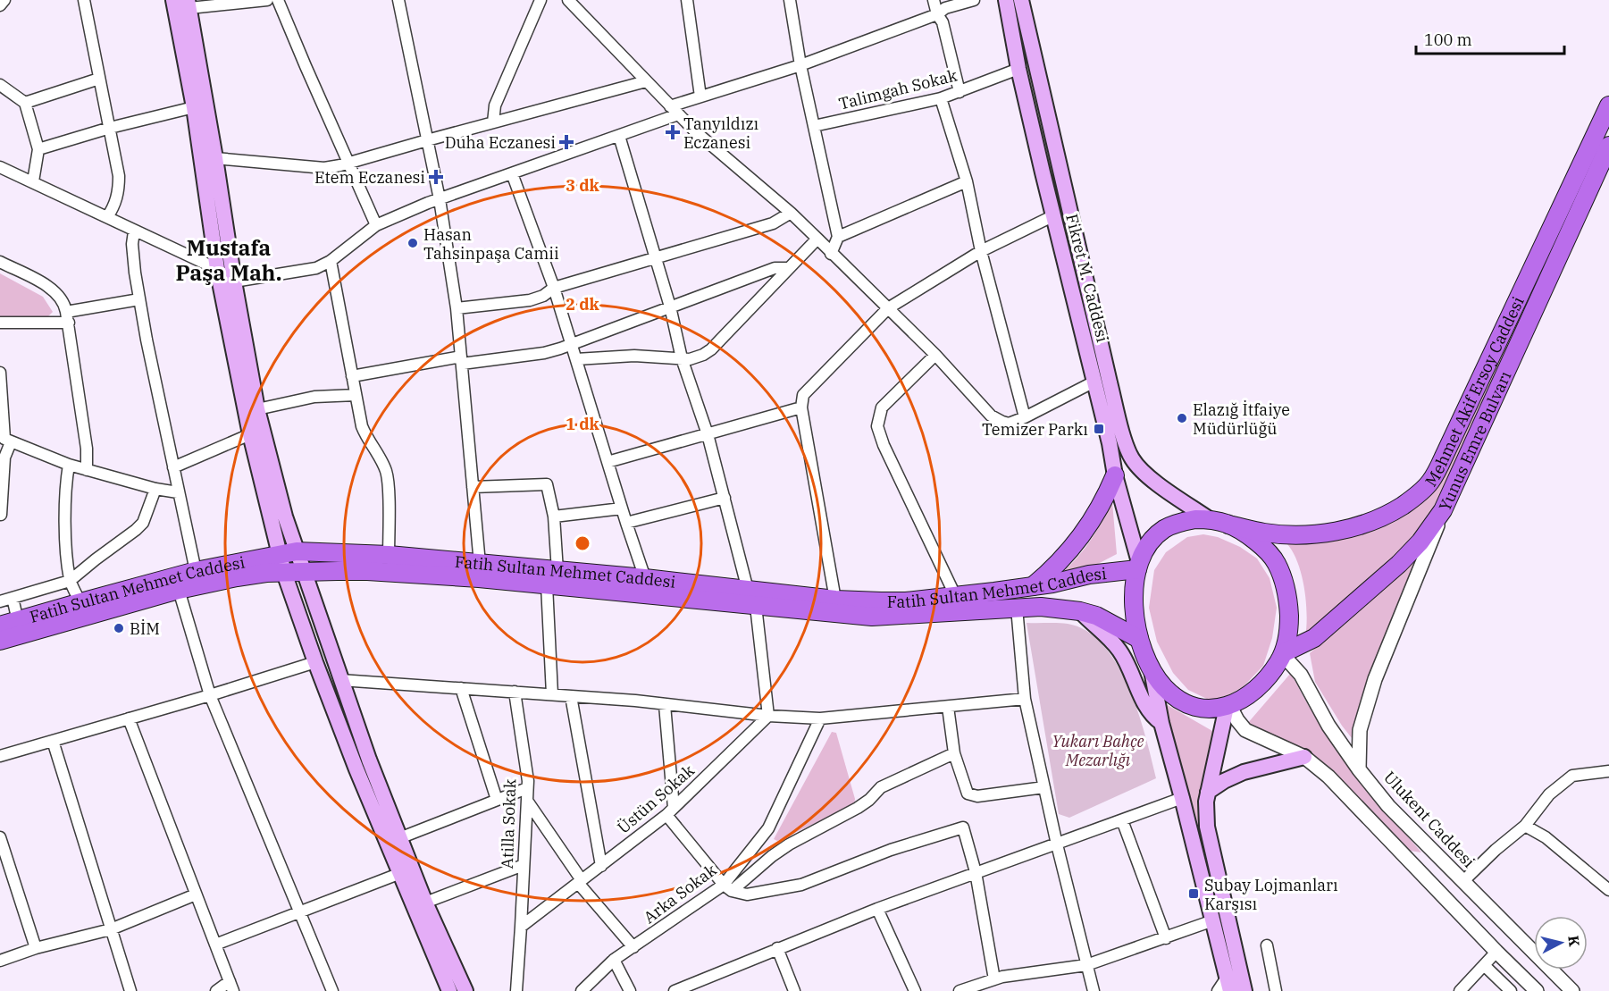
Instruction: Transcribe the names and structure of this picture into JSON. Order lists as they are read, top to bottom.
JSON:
{
  "streets": {
    "main road": [
      "Fikret M. Caddesi",
      "Mehmet Akif Ersoy Caddesi",
      "Yunus Emre Bulvarı",
      "Fatih Sultan Mehmet Caddesi"
    ],
    "street": [
      "Talimgah Sokak",
      "Üstün Sokak",
      "Ulukent Caddesi",
      "Atilla Sokak",
      "Arka Sokak"
    ]
  },
  "crossings": [
    ["Talimgah Sokak", "Fikret M. Caddesi"],
    ["Fikret M. Caddesi", "Mehmet Akif Ersoy Caddesi"],
    ["Fikret M. Caddesi", "Yunus Emre Bulvarı"],
    ["Fikret M. Caddesi", "Fatih Sultan Mehmet Caddesi"],
    ["Fikret M. Caddesi", "Ulukent Caddesi"],
    ["Mehmet Akif Ersoy Caddesi", "Yunus Emre Bulvarı"],
    ["Mehmet Akif Ersoy Caddesi", "Fatih Sultan Mehmet Caddesi"],
    ["Mehmet Akif Ersoy Caddesi", "Ulukent Caddesi"],
    ["Yunus Emre Bulvarı", "Fatih Sultan Mehmet Caddesi"],
    ["Yunus Emre Bulvarı", "Ulukent Caddesi"],
    ["Fatih Sultan Mehmet Caddesi", "Ulukent Caddesi"],
    ["Üstün Sokak", "Atilla Sokak"]
  ],
  "districts": ["Mustafa Paşa Mah."],
  "parks": ["Yukarı Bahçe Mezarlığı"],
  "places": {
    "health": ["Tanyıldızı Eczanesi", "Duha Eczanesi", "Etem Eczanesi"],
    "other": ["Hasan Tahsinpaşa Camii", "Elazığ İtfaiye Müdürlüğü", "BİM"],
    "transit": ["Temizer Parkı", "Subay Lojmanları Karşısı"]
  },
  "scale_bar": "100 m",
  "north": "right",
  "rings": ["3 dk", "2 dk", "1 dk"]
}
